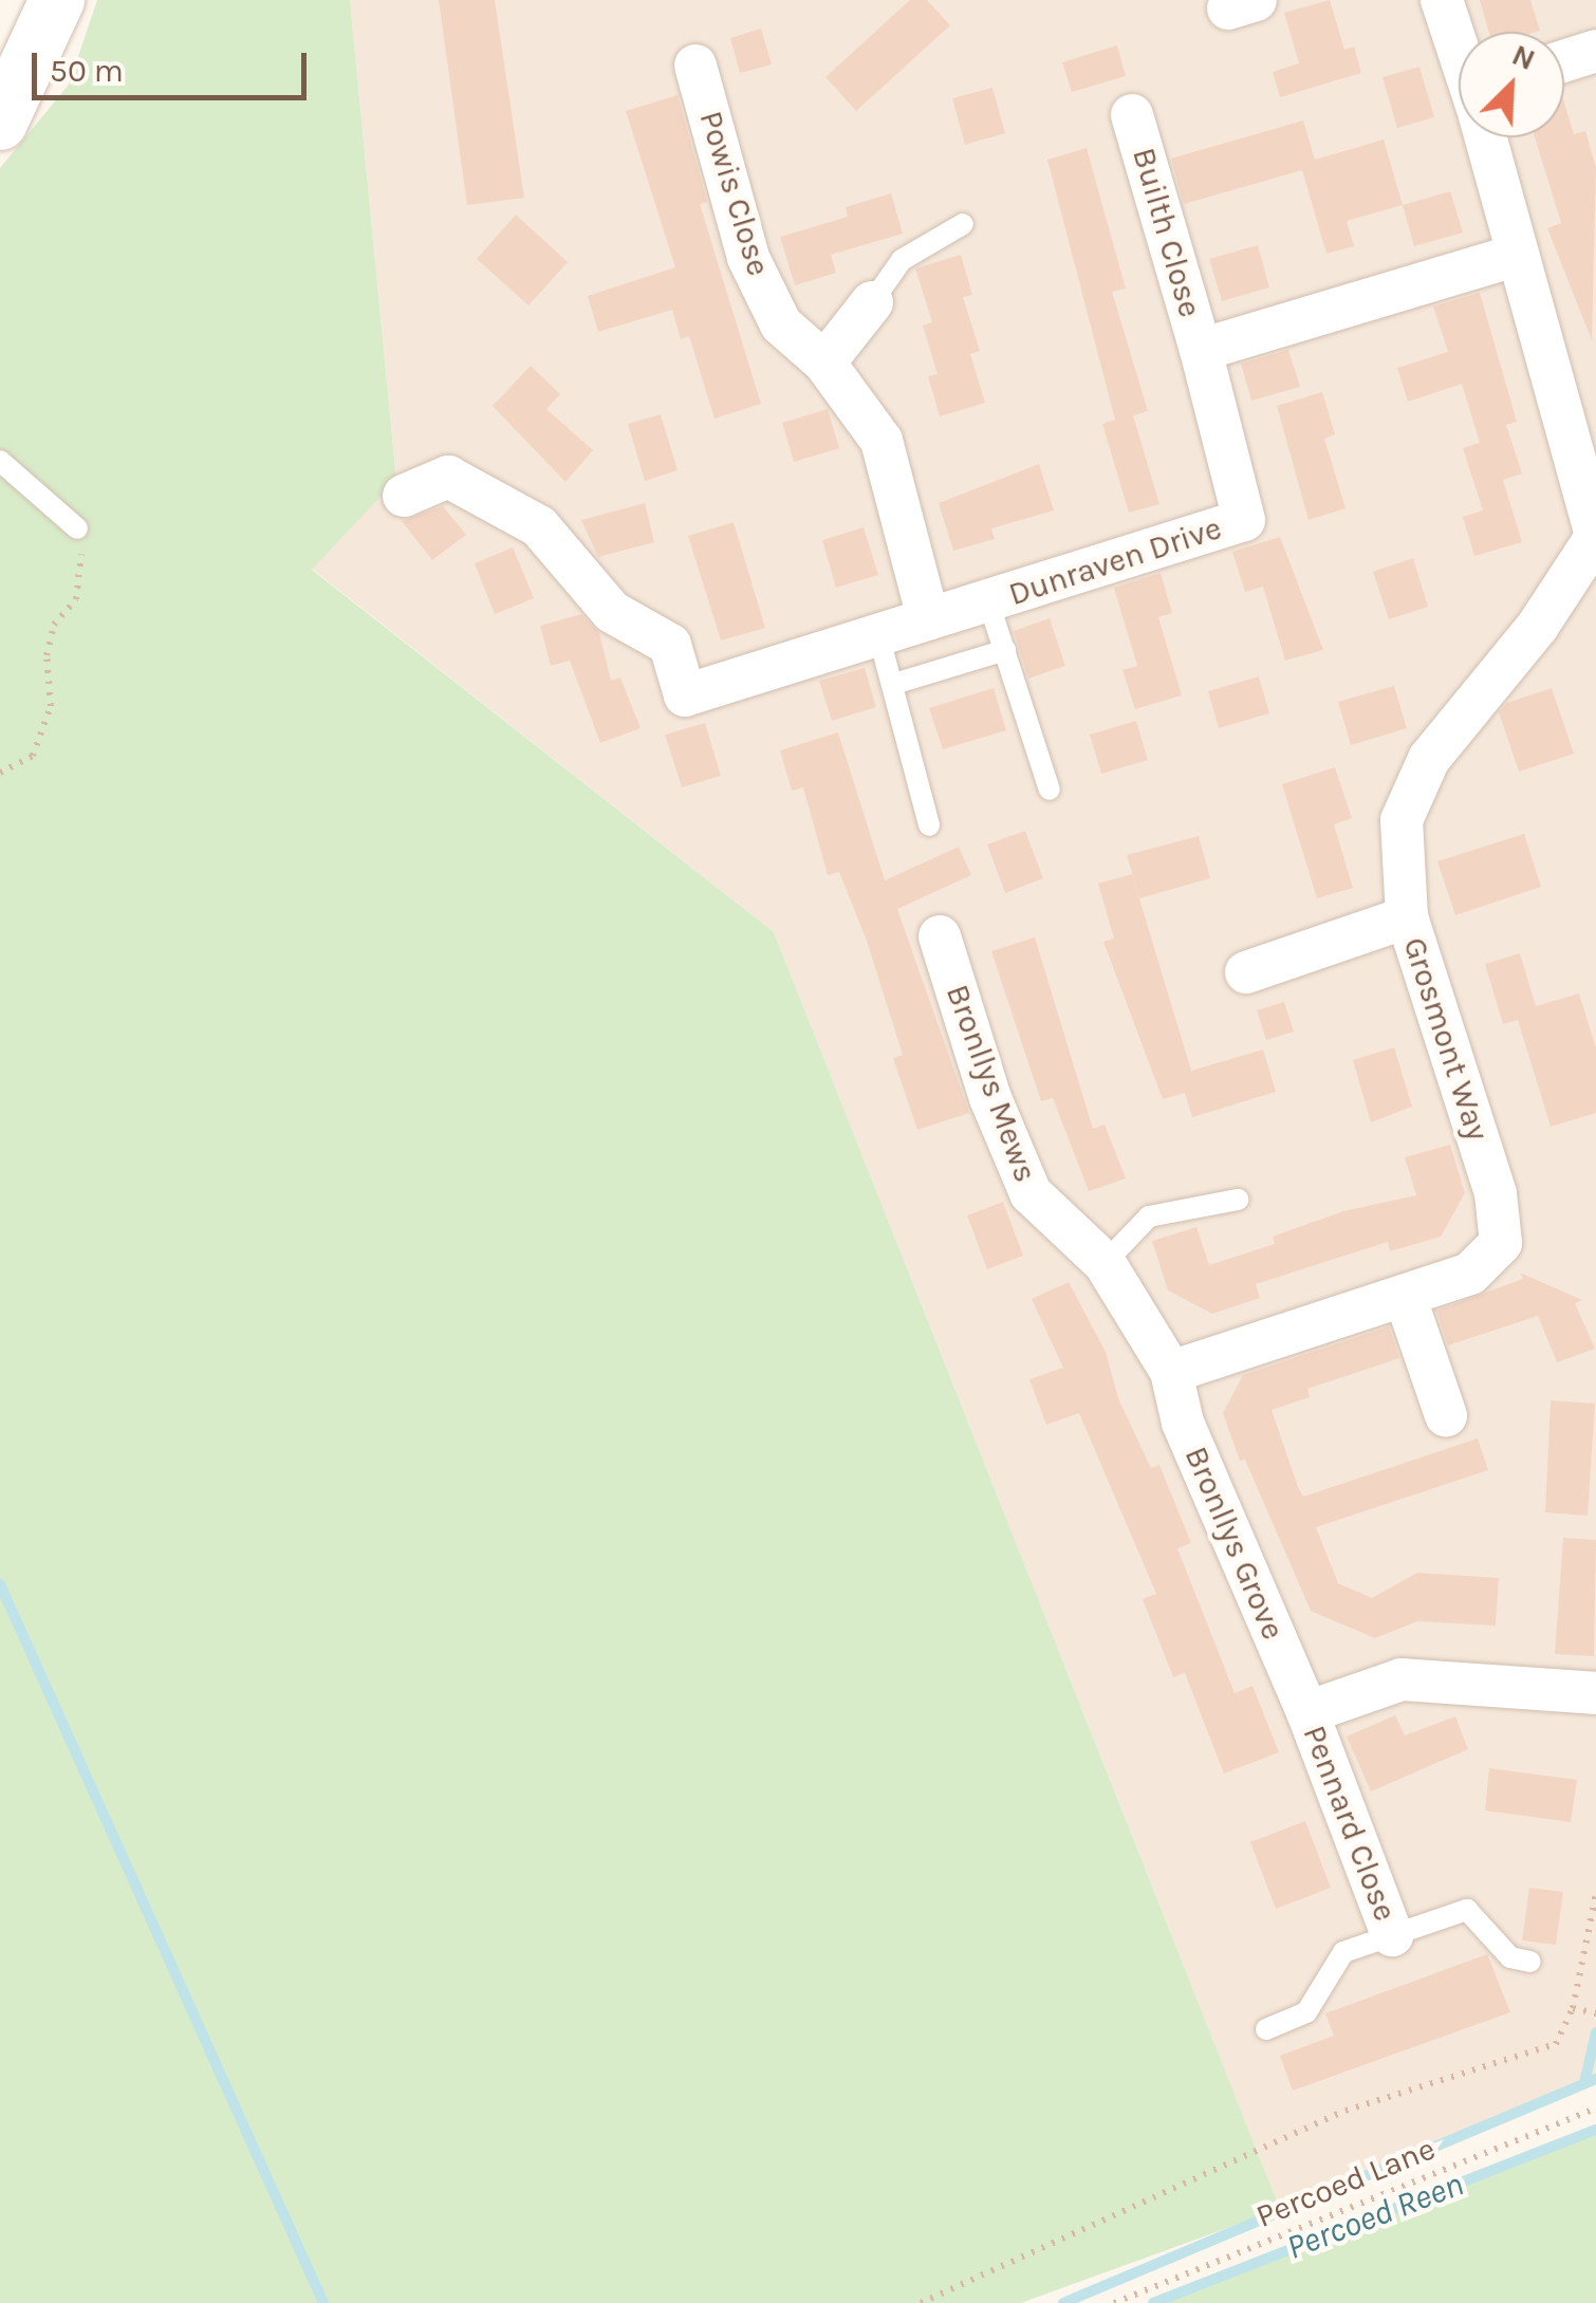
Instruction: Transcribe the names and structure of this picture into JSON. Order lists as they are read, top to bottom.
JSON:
{
  "streets": {
    "street": [
      "Powis Close",
      "Builth Close",
      "Dunraven Drive",
      "Grosmont Way",
      "Bronllys Mews",
      "Bronllys Grove",
      "Pennard Close"
    ],
    "path": ["Percoed Lane"]
  },
  "crossings": [
    ["Powis Close", "Dunraven Drive"],
    ["Builth Close", "Dunraven Drive"],
    ["Grosmont Way", "Bronllys Mews"],
    ["Grosmont Way", "Bronllys Grove"],
    ["Bronllys Mews", "Bronllys Grove"],
    ["Bronllys Grove", "Pennard Close"]
  ],
  "water": ["Percoed Reen"],
  "scale_bar": "50 m",
  "north": "top right"
}
